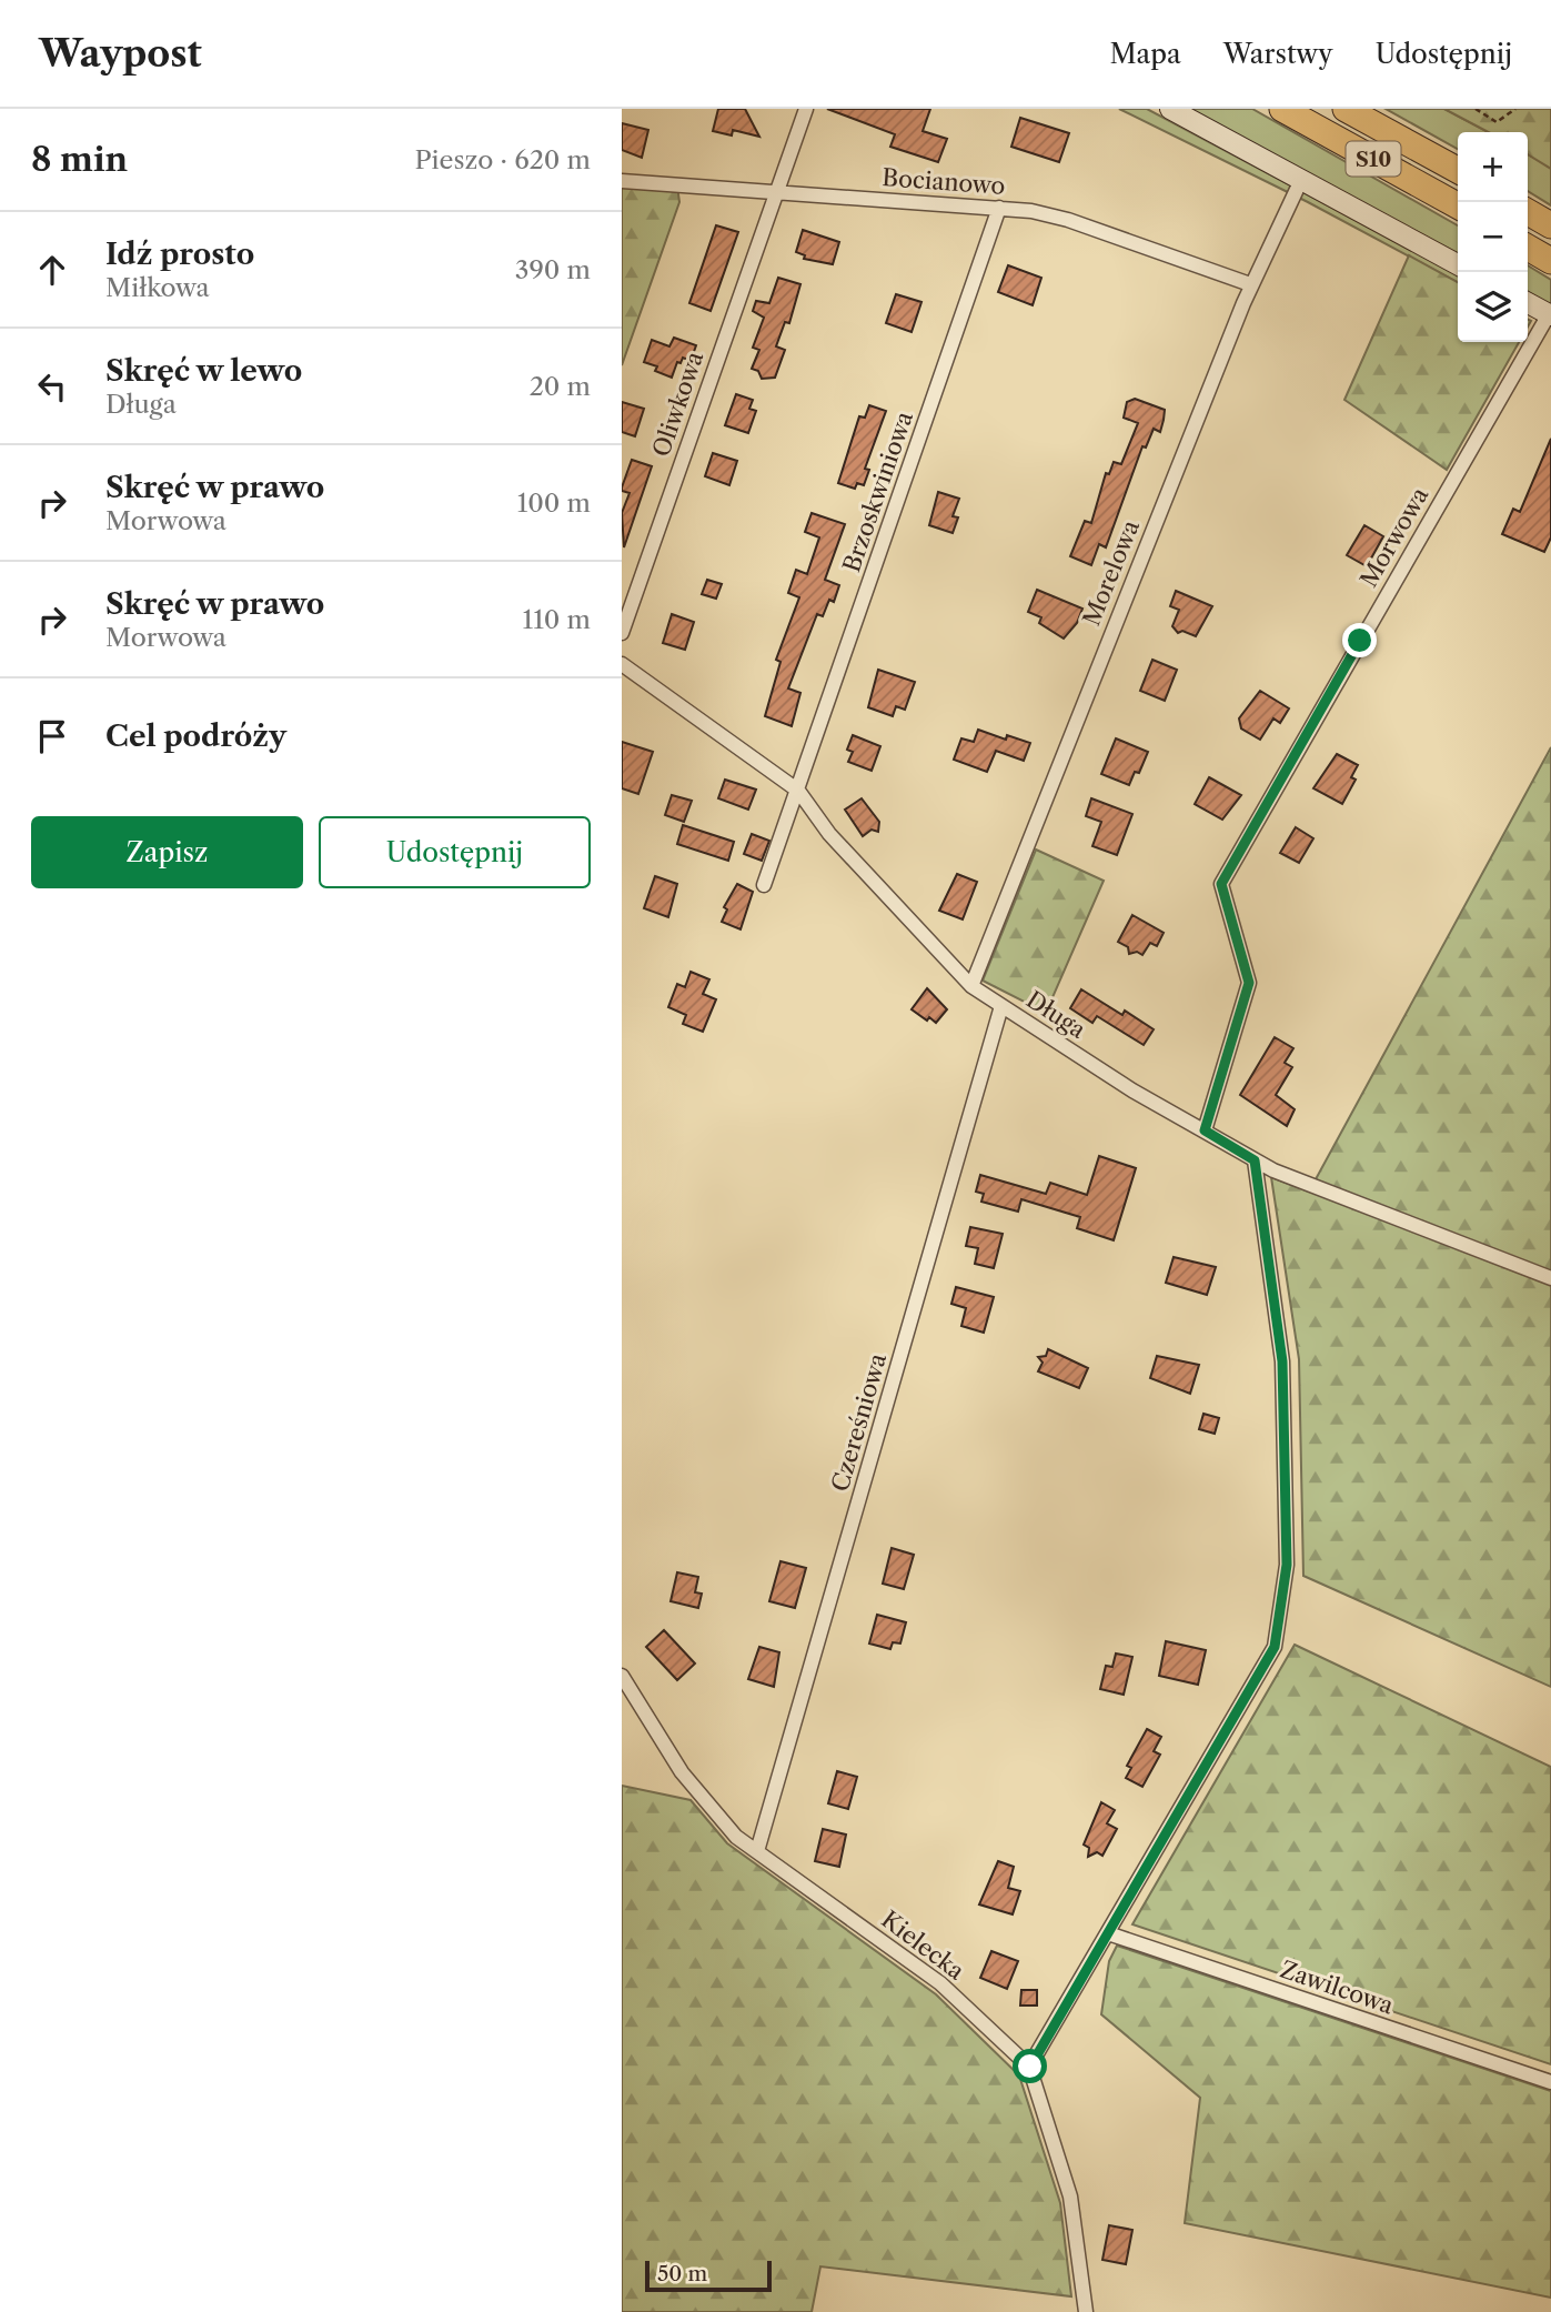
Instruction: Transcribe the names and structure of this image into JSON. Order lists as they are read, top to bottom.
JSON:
{
  "streets": {
    "highway": ["S10"],
    "street": [
      "Bocianowo",
      "Oliwkowa",
      "Brzoskwiniowa",
      "Morwowa",
      "Morelowa",
      "Długa",
      "Czereśniowa",
      "Kielecka",
      "Zawilcowa"
    ]
  },
  "crossings": [
    ["Bocianowo", "Oliwkowa"],
    ["Bocianowo", "Brzoskwiniowa"],
    ["Bocianowo", "Morelowa"],
    ["Brzoskwiniowa", "Długa"],
    ["Morwowa", "Długa"],
    ["Morelowa", "Długa"],
    ["Długa", "Czereśniowa"],
    ["Czereśniowa", "Kielecka"]
  ],
  "scale_bar": "50 m",
  "page": {
    "header": "Waypost",
    "nav": ["Mapa", "Warstwy", "Udostępnij"],
    "heading": ["8 min", "Pieszo · 620 m"],
    "map_buttons": ["+", "−"],
    "list": [
      ["Idź prosto", "Miłkowa", "390 m"],
      ["Skręć w lewo", "Długa", "20 m"],
      ["Skręć w prawo", "Morwowa", "100 m"],
      ["Skręć w prawo", "Morwowa", "110 m"],
      "Cel podróży"
    ],
    "buttons": ["Zapisz", "Udostępnij"],
    "scale": "50 m"
  }
}
